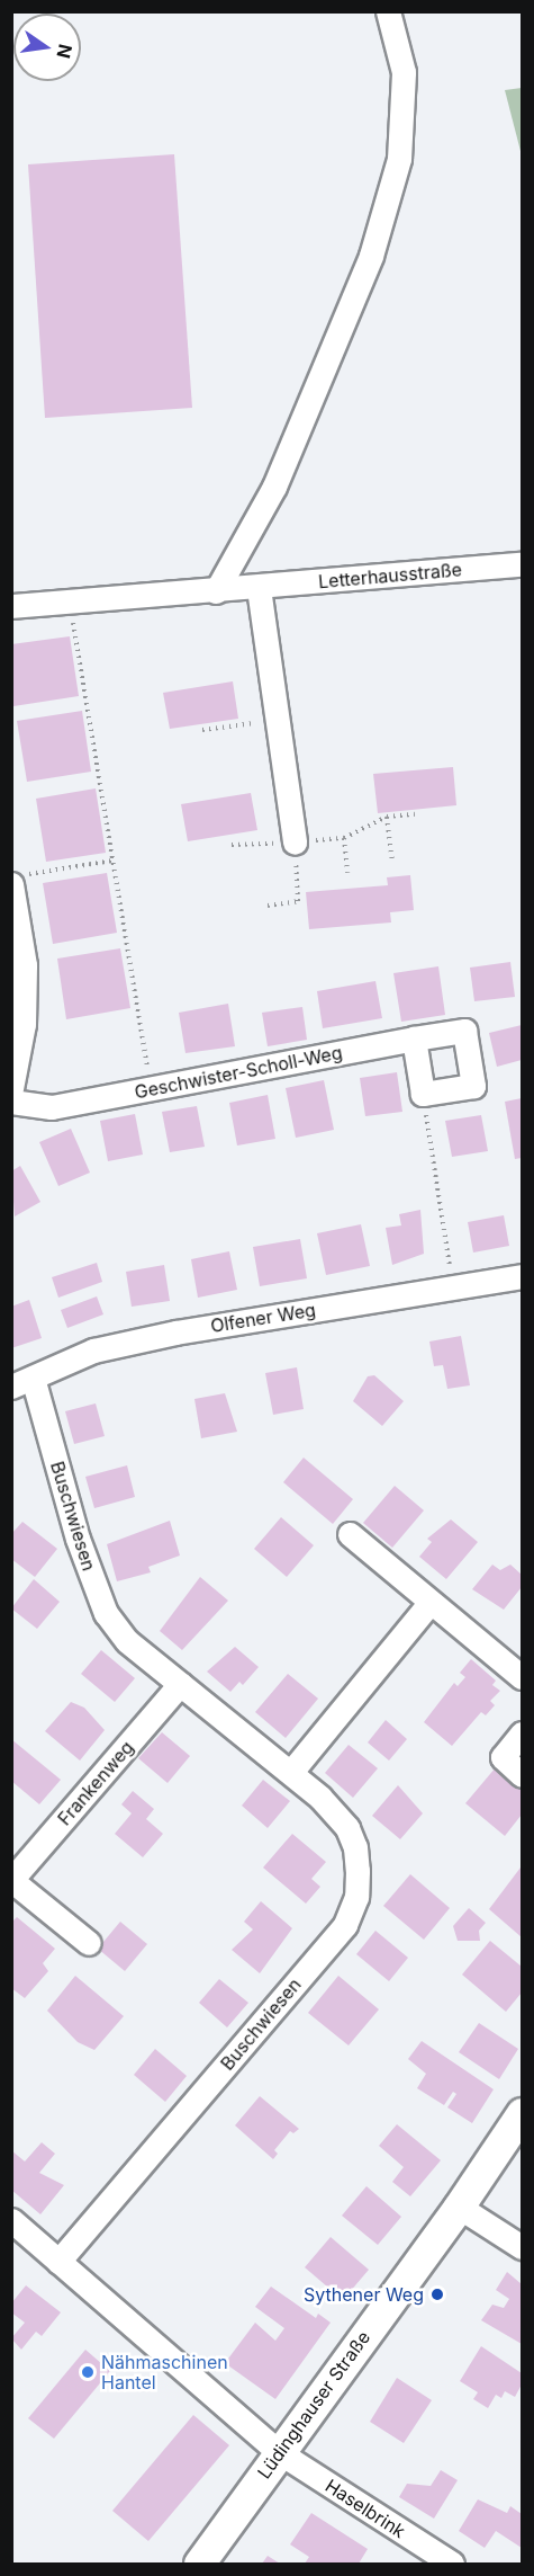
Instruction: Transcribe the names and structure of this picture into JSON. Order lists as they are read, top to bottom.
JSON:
{
  "streets": {
    "street": [
      "Letterhausstraße",
      "Geschwister-Scholl-Weg",
      "Olfener Weg",
      "Buschwiesen",
      "Frankenweg",
      "Lüdinghauser Straße",
      "Haselbrink"
    ]
  },
  "crossings": [
    ["Olfener Weg", "Buschwiesen"],
    ["Buschwiesen", "Frankenweg"],
    ["Lüdinghauser Straße", "Haselbrink"]
  ],
  "places": ["Sythener Weg", "Nähmaschinen Hantel"],
  "north": "right"
}
